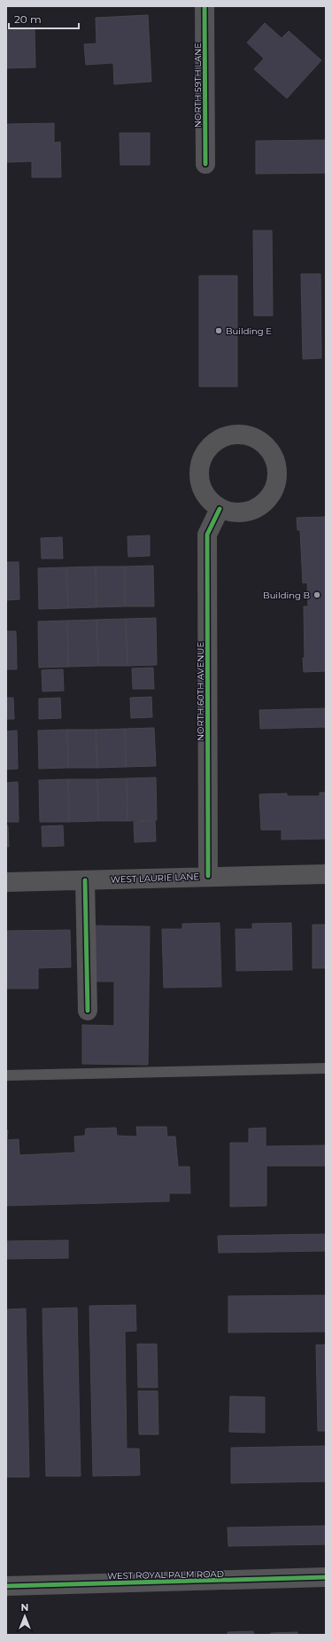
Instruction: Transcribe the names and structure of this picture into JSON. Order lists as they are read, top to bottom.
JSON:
{
  "streets": {
    "street": [
      "NORTH 59TH LANE",
      "NORTH 60TH AVENUE",
      "WEST LAURIE LANE",
      "WEST ROYAL PALM ROAD"
    ]
  },
  "crossings": [
    ["NORTH 60TH AVENUE", "WEST LAURIE LANE"]
  ],
  "places": ["Building E", "Building B"],
  "scale_bar": "20 m",
  "north": "top"
}
